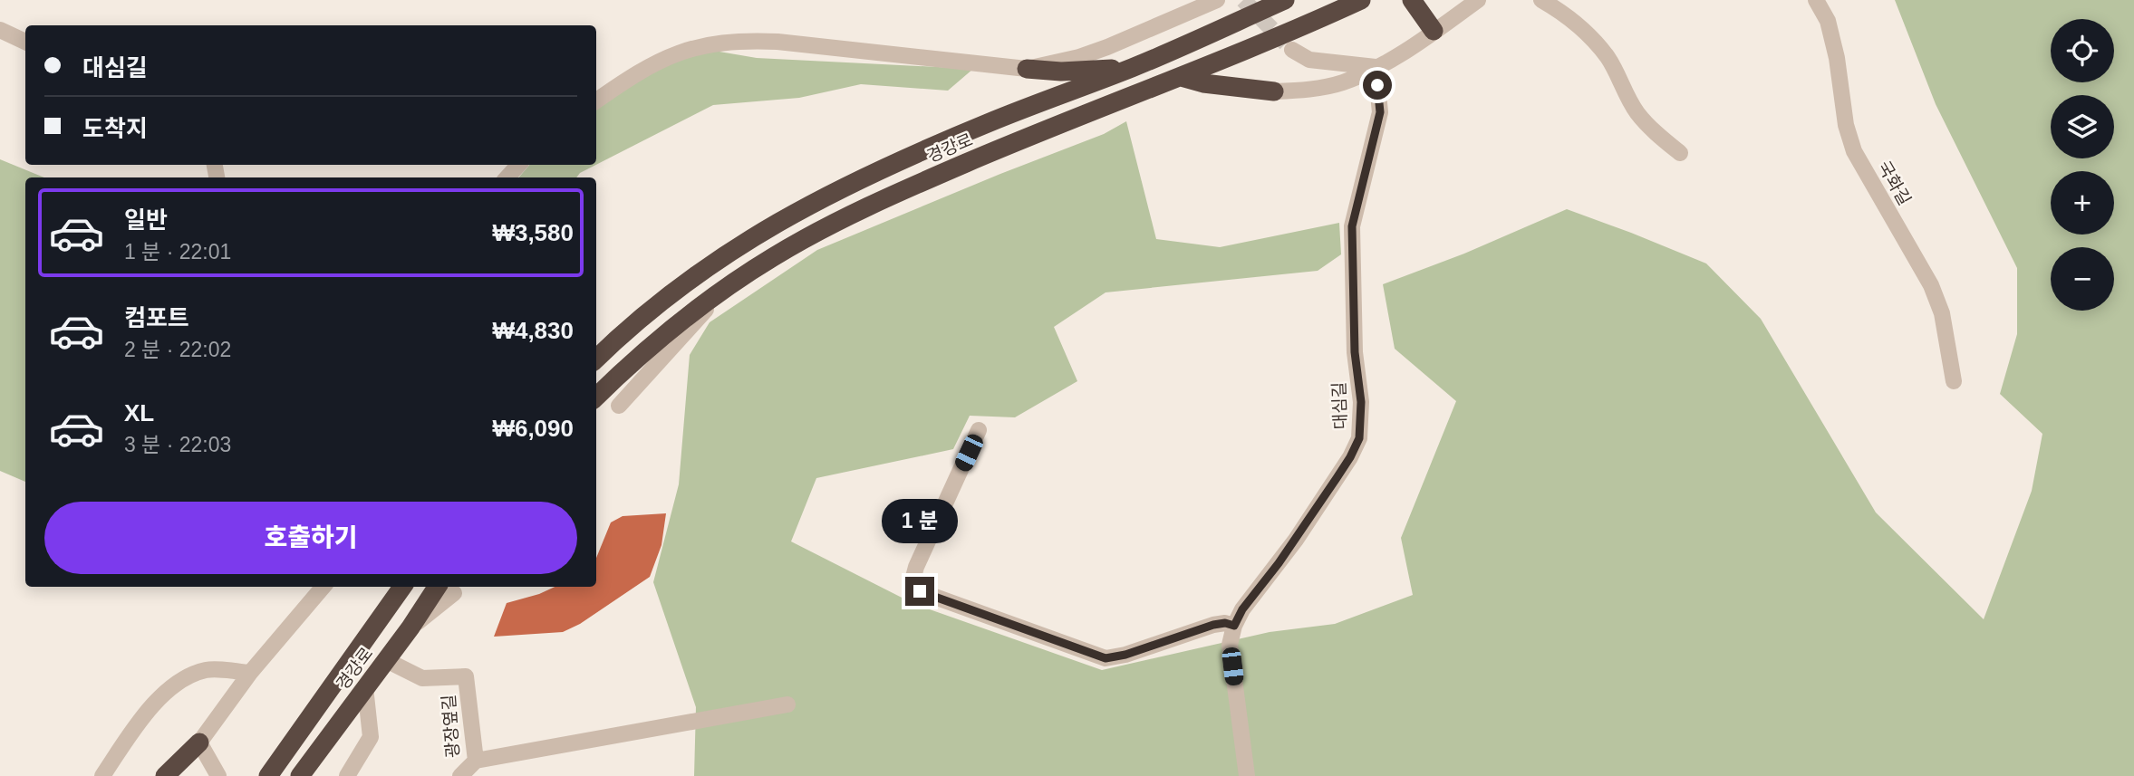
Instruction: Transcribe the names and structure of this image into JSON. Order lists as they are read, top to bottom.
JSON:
{
  "streets": {
    "highway": ["경강로"],
    "street": ["국화길", "대심길", "광장옆길"]
  },
  "crossings": [
    ["경강로", "광장옆길"]
  ],
  "page": {
    "map_buttons": ["+", "−"],
    "banner": ["대심길", "도착지"],
    "list": [
      {
        "name": "일반",
        "note": "1 분 · 22:01",
        "value": "₩3,580"
      },
      {
        "name": "컴포트",
        "note": "2 분 · 22:02",
        "value": "₩4,830"
      },
      {
        "name": "XL",
        "note": "3 분 · 22:03",
        "value": "₩6,090"
      }
    ],
    "buttons": "호출하기",
    "bubble": "1 분"
  }
}
